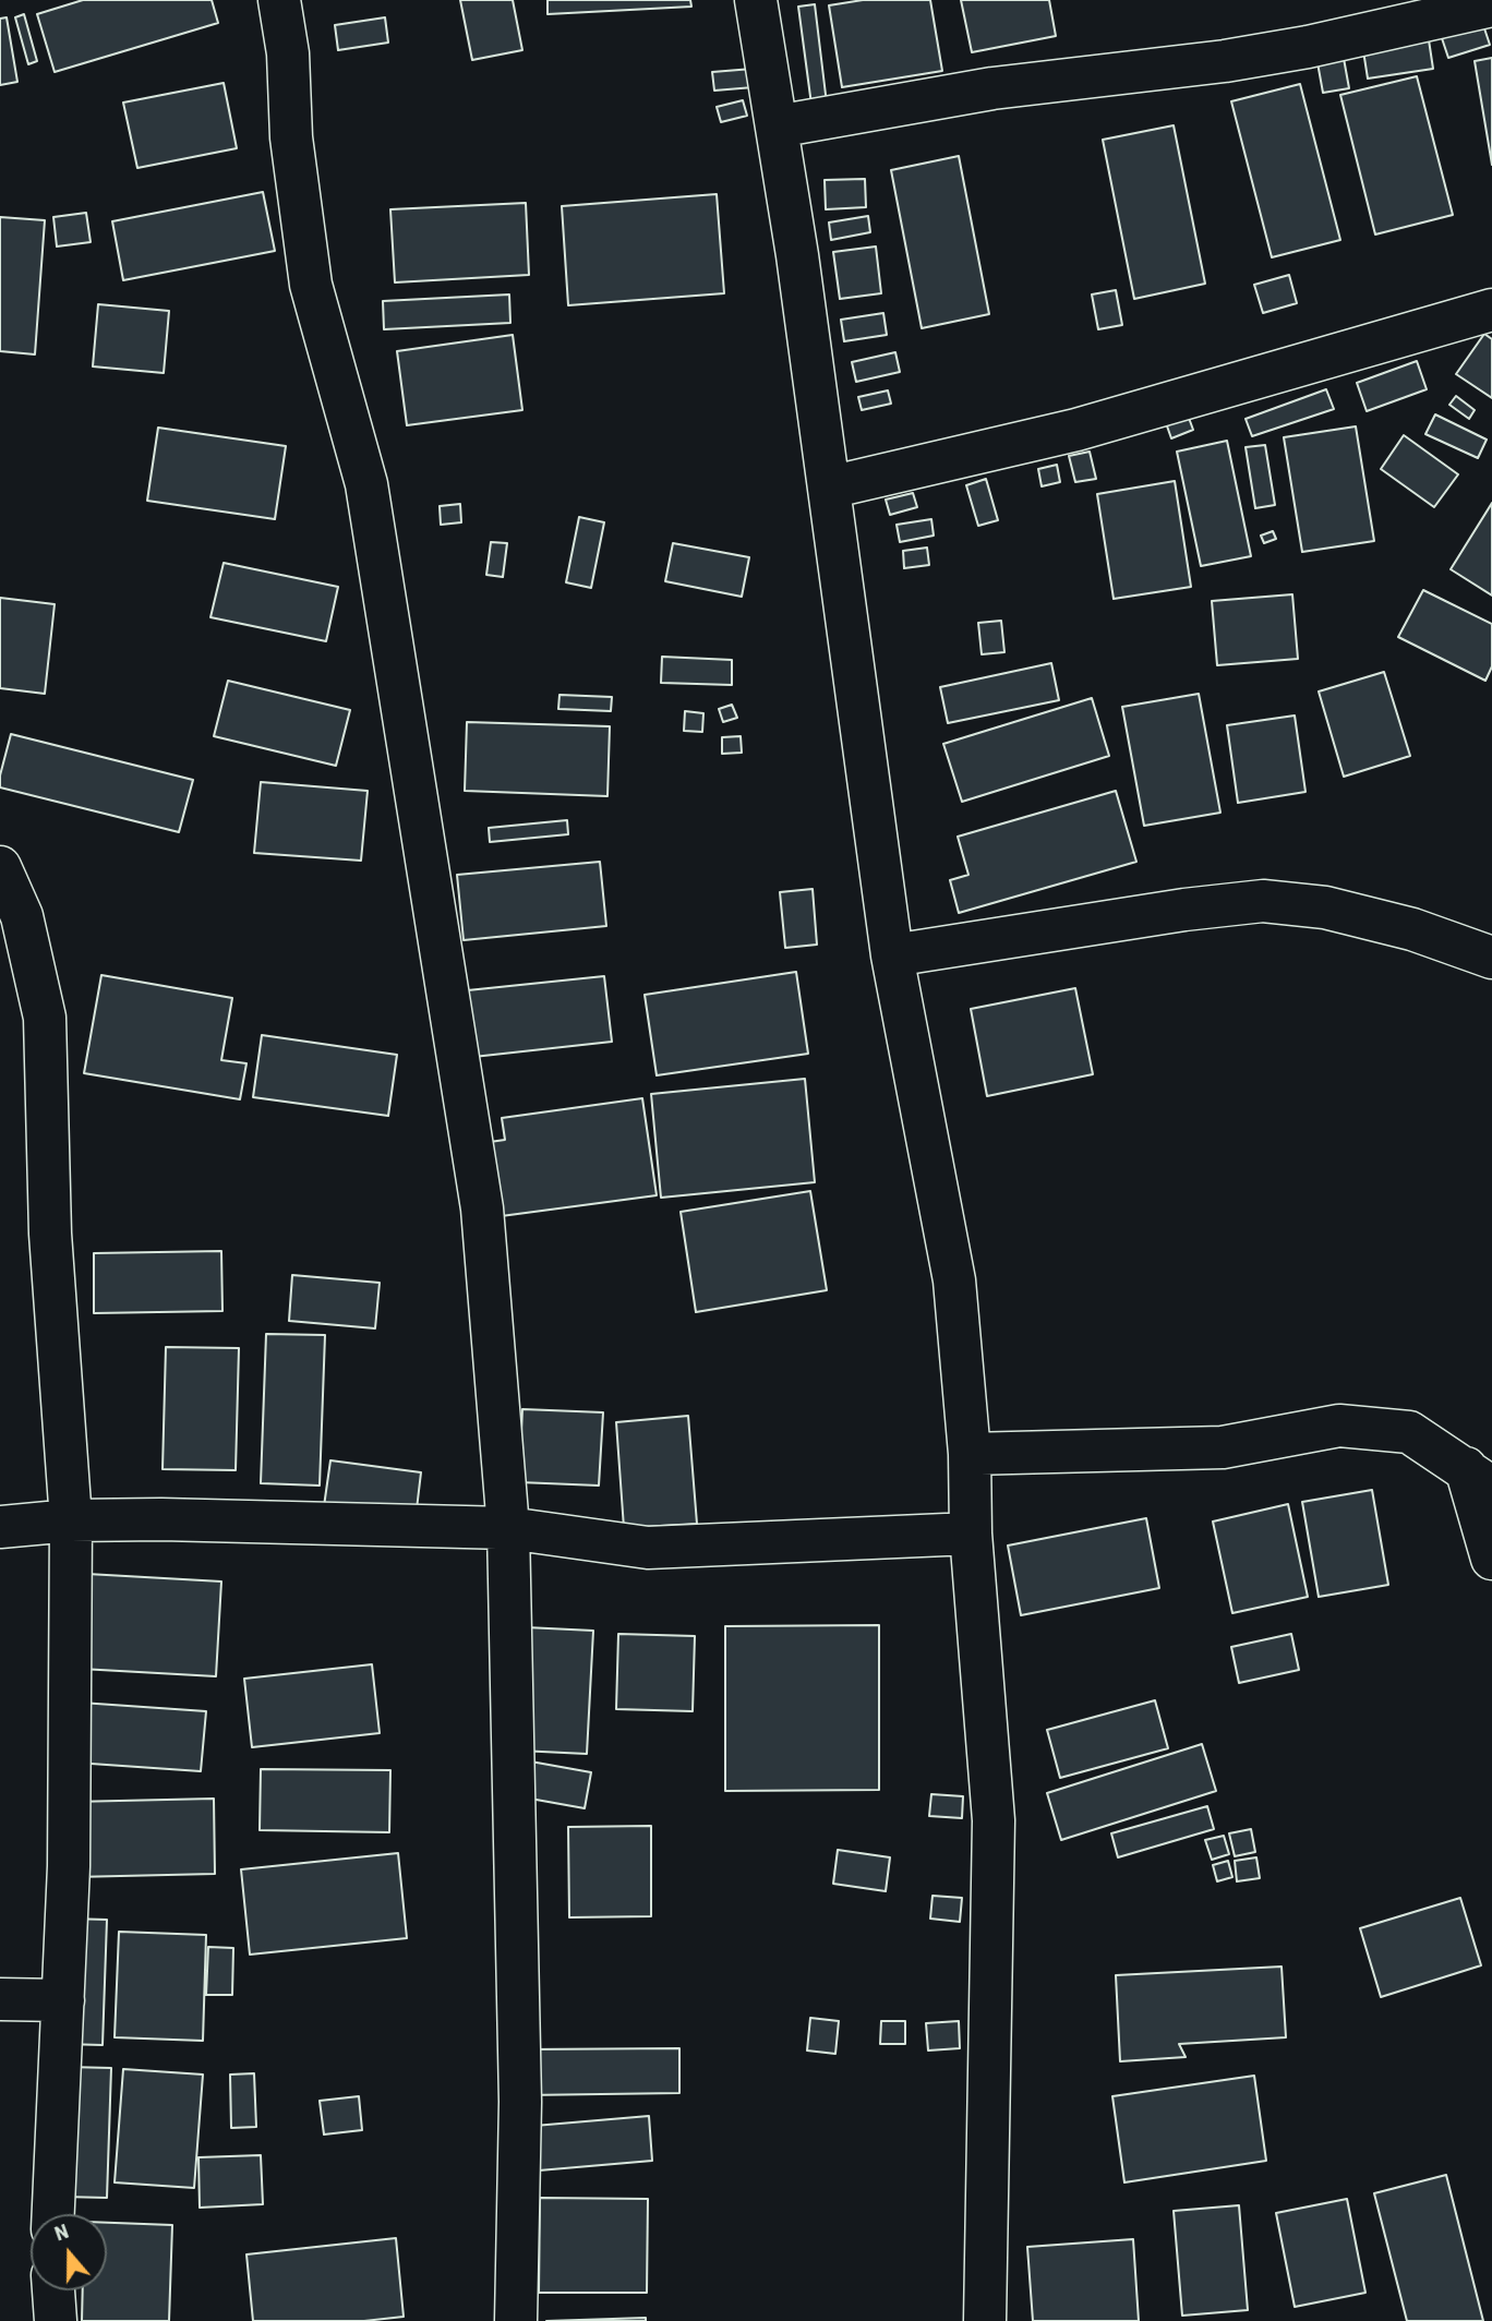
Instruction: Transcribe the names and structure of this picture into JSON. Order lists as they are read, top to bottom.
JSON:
{
  "north": "top"
}
